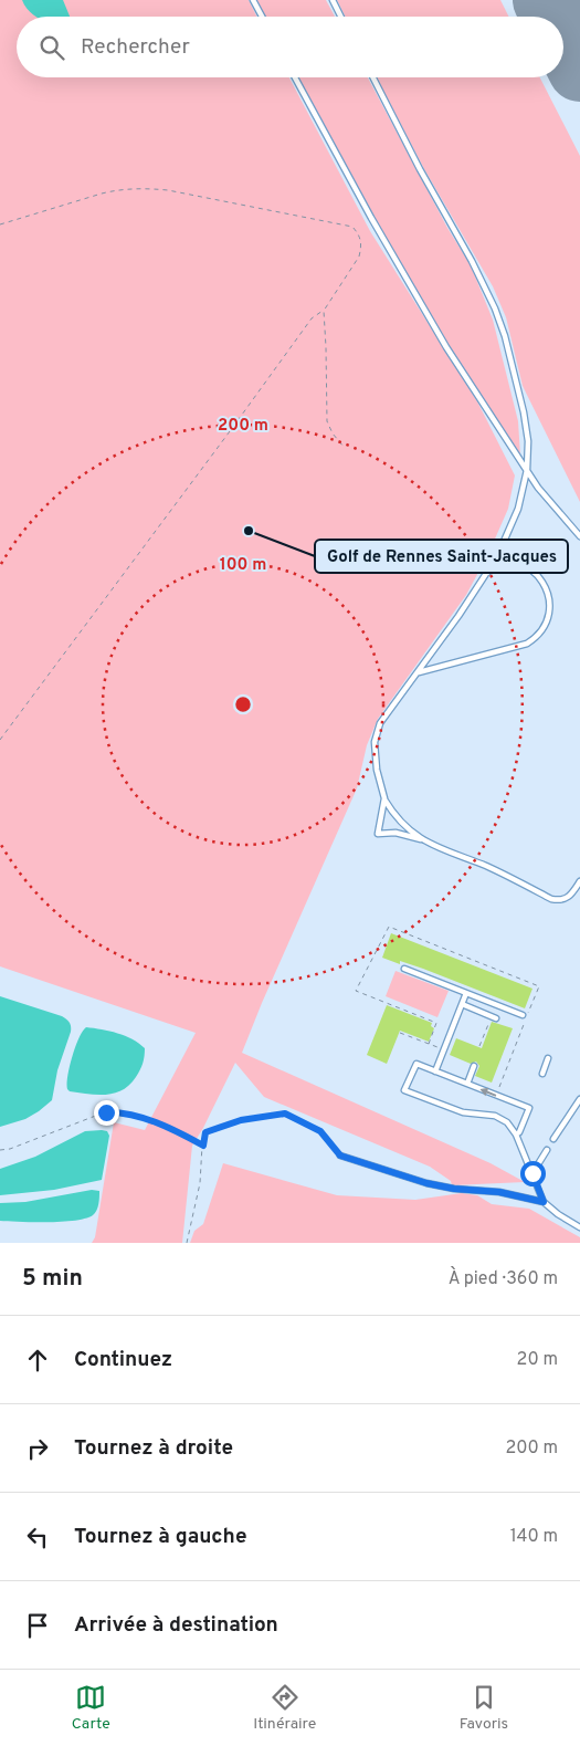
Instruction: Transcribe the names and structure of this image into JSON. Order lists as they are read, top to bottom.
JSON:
{
  "places": ["Golf de Rennes Saint-Jacques"],
  "page": {
    "search": "Rechercher",
    "heading": ["5 min", "À pied · 360 m"],
    "list": [
      ["Continuez", "20 m"],
      ["Tournez à droite", "200 m"],
      ["Tournez à gauche", "140 m"],
      "Arrivée à destination"
    ],
    "nav": ["Carte", "Itinéraire", "Favoris"]
  },
  "rings": ["200 m", "100 m"]
}
